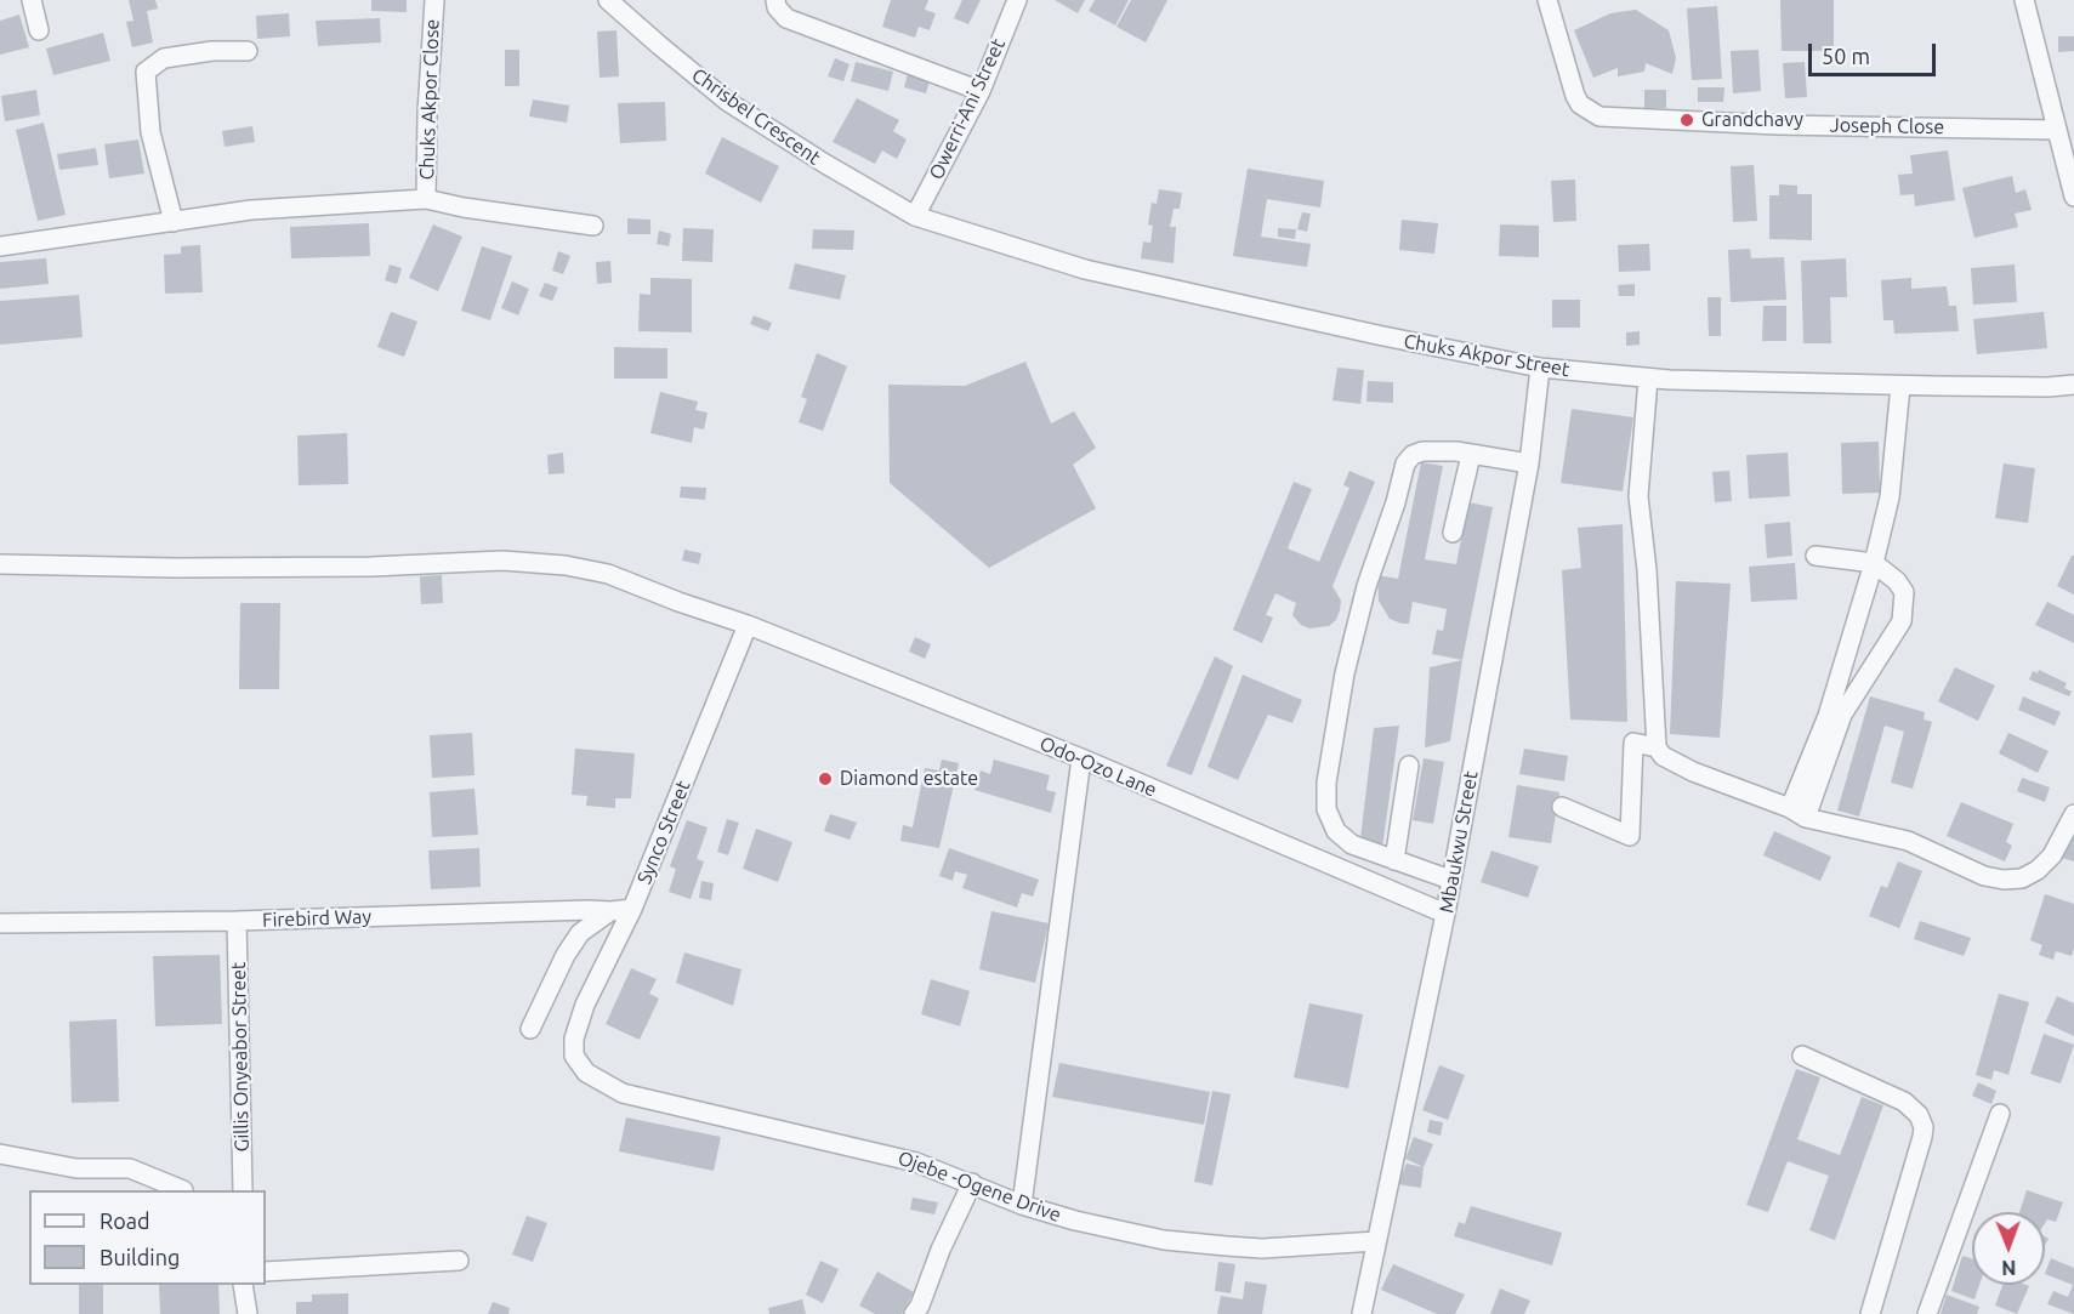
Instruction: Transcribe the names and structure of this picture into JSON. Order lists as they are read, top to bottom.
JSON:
{
  "streets": {
    "street": [
      "Chuks Akpor Close",
      "Owerri-Ani Street",
      "Chrisbel Crescent",
      "Joseph Close",
      "Chuks Akpor Street",
      "Odo-Ozo Lane",
      "Synco Street",
      "Mbaukwu Street",
      "Firebird Way",
      "Gillis Onyeabor Street",
      "Ojebe -Ogene Drive"
    ]
  },
  "crossings": [
    ["Owerri-Ani Street", "Chrisbel Crescent"],
    ["Owerri-Ani Street", "Chuks Akpor Street"],
    ["Chrisbel Crescent", "Chuks Akpor Street"],
    ["Chuks Akpor Street", "Mbaukwu Street"],
    ["Odo-Ozo Lane", "Synco Street"],
    ["Odo-Ozo Lane", "Mbaukwu Street"],
    ["Synco Street", "Firebird Way"],
    ["Synco Street", "Ojebe -Ogene Drive"],
    ["Mbaukwu Street", "Ojebe -Ogene Drive"],
    ["Firebird Way", "Gillis Onyeabor Street"]
  ],
  "places": ["Grandchavy", "Diamond estate"],
  "legend": ["Road", "Building"],
  "scale_bar": "50 m",
  "north": "bottom"
}
